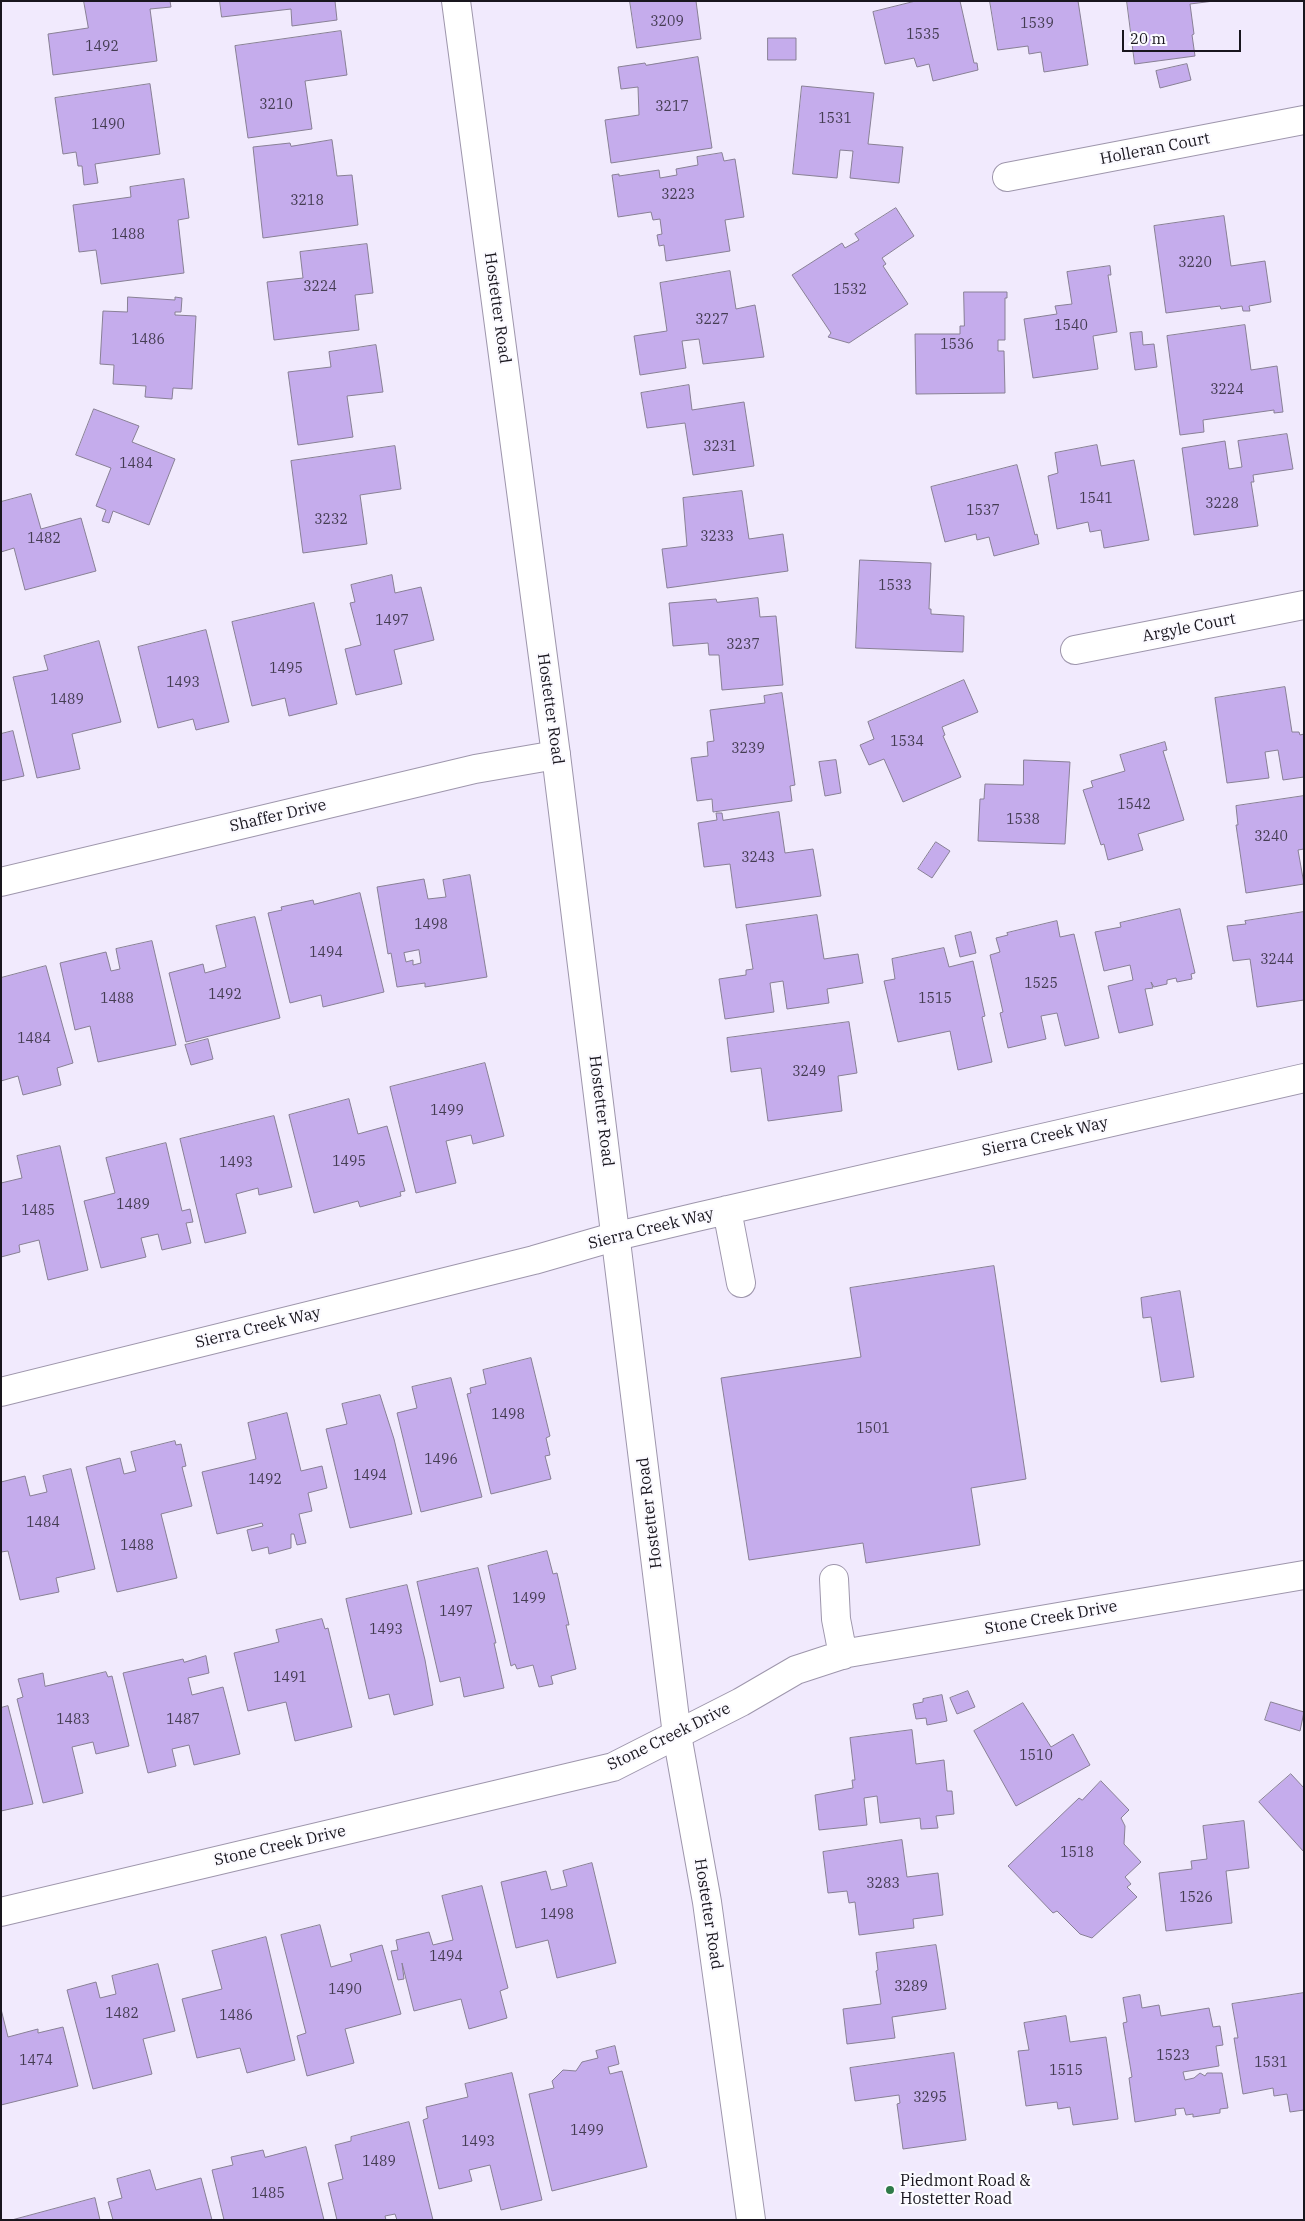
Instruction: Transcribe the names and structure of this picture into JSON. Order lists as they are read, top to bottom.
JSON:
{
  "streets": {
    "street": [
      "Holleran Court",
      "Hostetter Road",
      "Argyle Court",
      "Shaffer Drive",
      "Sierra Creek Way",
      "Stone Creek Drive"
    ]
  },
  "crossings": [
    ["Hostetter Road", "Shaffer Drive"],
    ["Hostetter Road", "Sierra Creek Way"],
    ["Hostetter Road", "Stone Creek Drive"]
  ],
  "places": ["Piedmont Road & Hostetter Road"],
  "house_numbers": [
    "3209",
    "1539",
    "1535",
    "1492",
    "3210",
    "3217",
    "1531",
    "1490",
    "3223",
    "3218",
    "1488",
    "3220",
    "3224",
    "1532",
    "3227",
    "1540",
    "1486",
    "1536",
    "3224",
    "3231",
    "1484",
    "1541",
    "3228",
    "1537",
    "3232",
    "3233",
    "1482",
    "1533",
    "1497",
    "3237",
    "1495",
    "1493",
    "1489",
    "1534",
    "3239",
    "1542",
    "1538",
    "3240",
    "3243",
    "1498",
    "1494",
    "3244",
    "1525",
    "1492",
    "1488",
    "1515",
    "1484",
    "3249",
    "1499",
    "1495",
    "1493",
    "1489",
    "1485",
    "1498",
    "1501",
    "1496",
    "1494",
    "1492",
    "1484",
    "1488",
    "1499",
    "1497",
    "1493",
    "1491",
    "1483",
    "1487",
    "1510",
    "1518",
    "3283",
    "1526",
    "1498",
    "1494",
    "3289",
    "1490",
    "1482",
    "1486",
    "1523",
    "1474",
    "1531",
    "1515",
    "3295",
    "1499",
    "1493",
    "1489",
    "1485"
  ],
  "scale_bar": "20 m"
}
